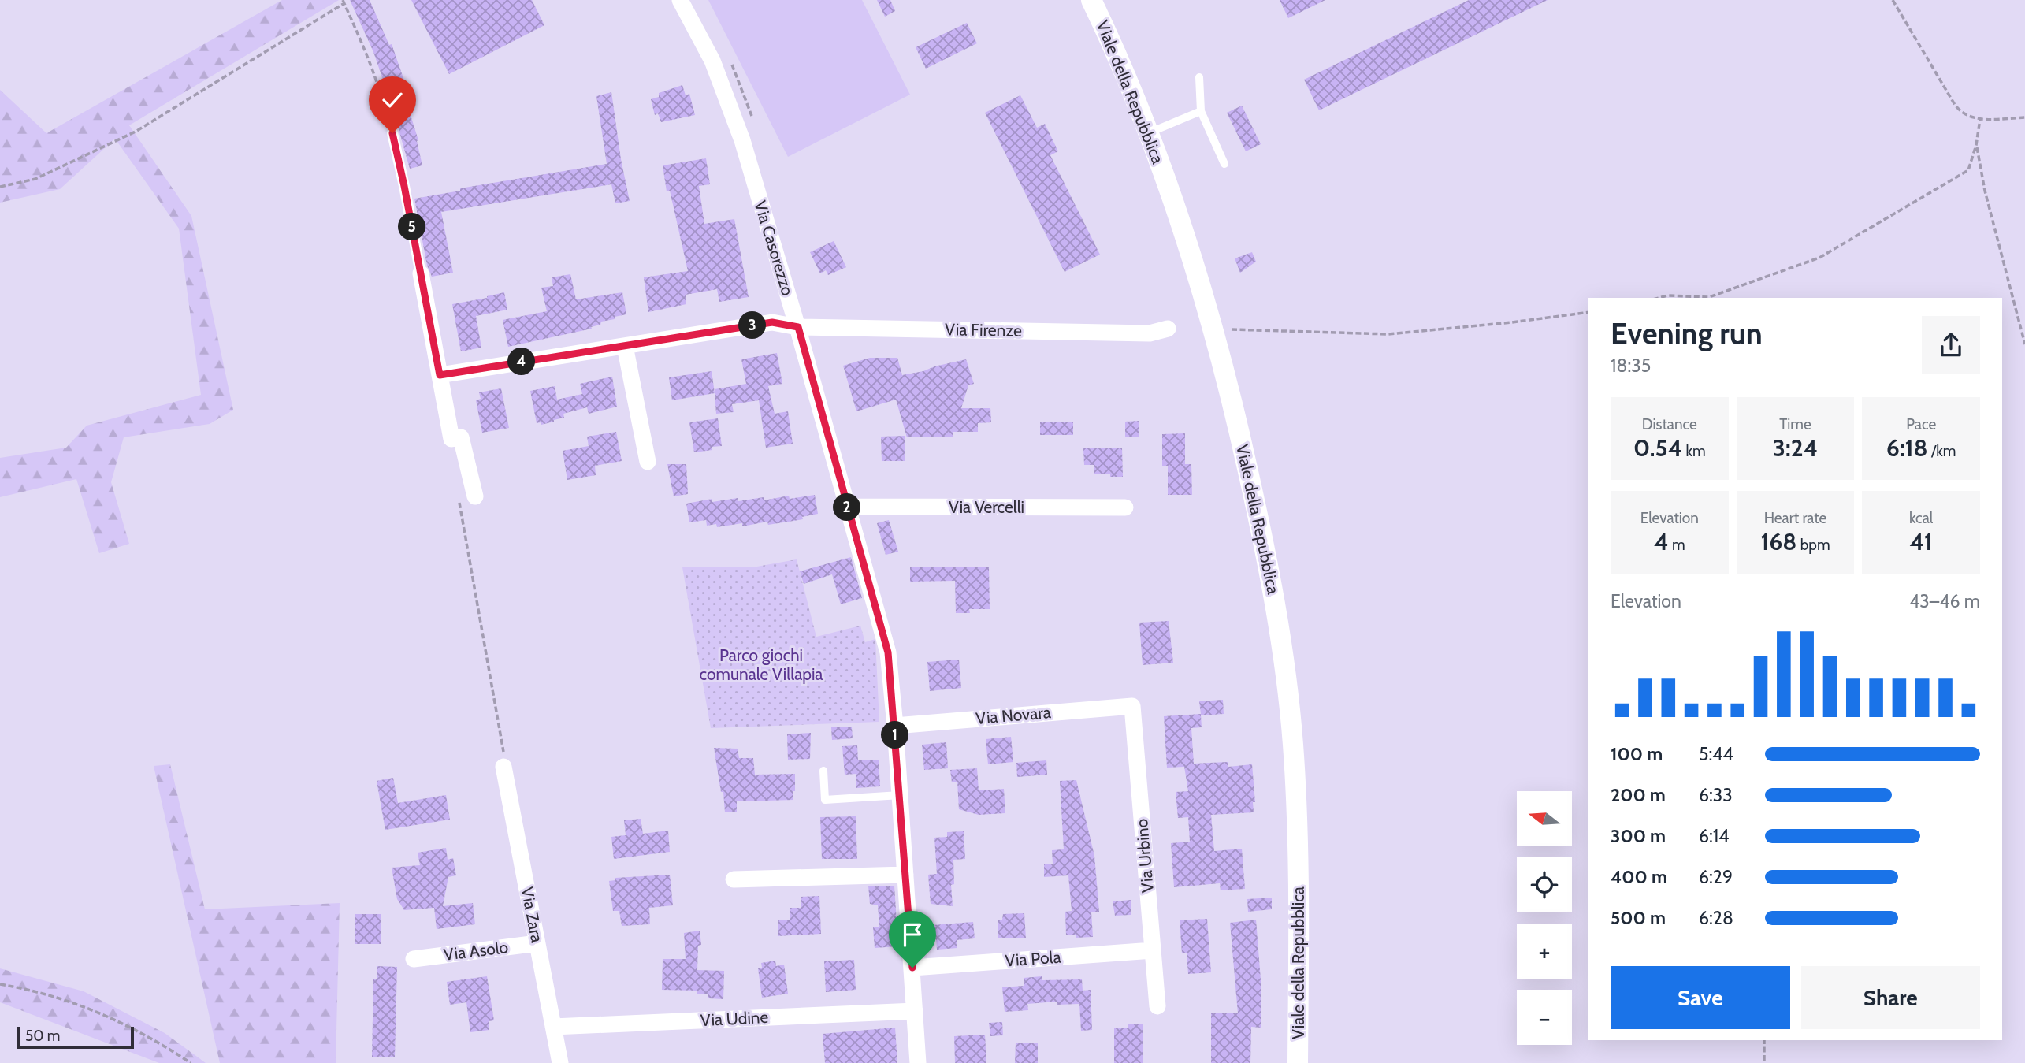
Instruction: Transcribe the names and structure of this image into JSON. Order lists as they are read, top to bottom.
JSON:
{
  "streets": {
    "street": [
      "Viale della Repubblica",
      "Via Casorezzo",
      "Via Firenze",
      "Via Vercelli",
      "Via Novara",
      "Via Urbino",
      "Via Zara",
      "Via Asolo",
      "Via Pola",
      "Via Udine"
    ]
  },
  "crossings": [
    ["Via Casorezzo", "Via Firenze"],
    ["Via Casorezzo", "Via Vercelli"],
    ["Via Casorezzo", "Via Novara"],
    ["Via Casorezzo", "Via Pola"],
    ["Via Casorezzo", "Via Udine"],
    ["Via Novara", "Via Urbino"],
    ["Via Urbino", "Via Pola"],
    ["Via Zara", "Via Asolo"],
    ["Via Zara", "Via Udine"]
  ],
  "parks": ["Parco giochi comunale Villapia"],
  "scale_bar": "50 m",
  "north": "left",
  "page": {
    "pins": [
      "5",
      "3",
      "4",
      "2",
      "1"
    ],
    "heading": ["Evening run", "18:35"],
    "stats": [
      ["Distance", "0.54 km"],
      ["Time", "3:24"],
      ["Pace", "6:18 /km"],
      ["Elevation", "4 m"],
      ["Heart rate", "168 bpm"],
      ["kcal", "41"]
    ],
    "chart": ["Elevation", "43–46 m"],
    "list": [
      {
        "name": "100 m",
        "note": "5:44"
      },
      {
        "name": "200 m",
        "note": "6:33"
      },
      {
        "name": "300 m",
        "note": "6:14"
      },
      {
        "name": "400 m",
        "note": "6:29"
      },
      {
        "name": "500 m",
        "note": "6:28"
      }
    ],
    "map_buttons": ["+", "−"],
    "buttons": ["Save", "Share"],
    "scale": "50 m"
  }
}
